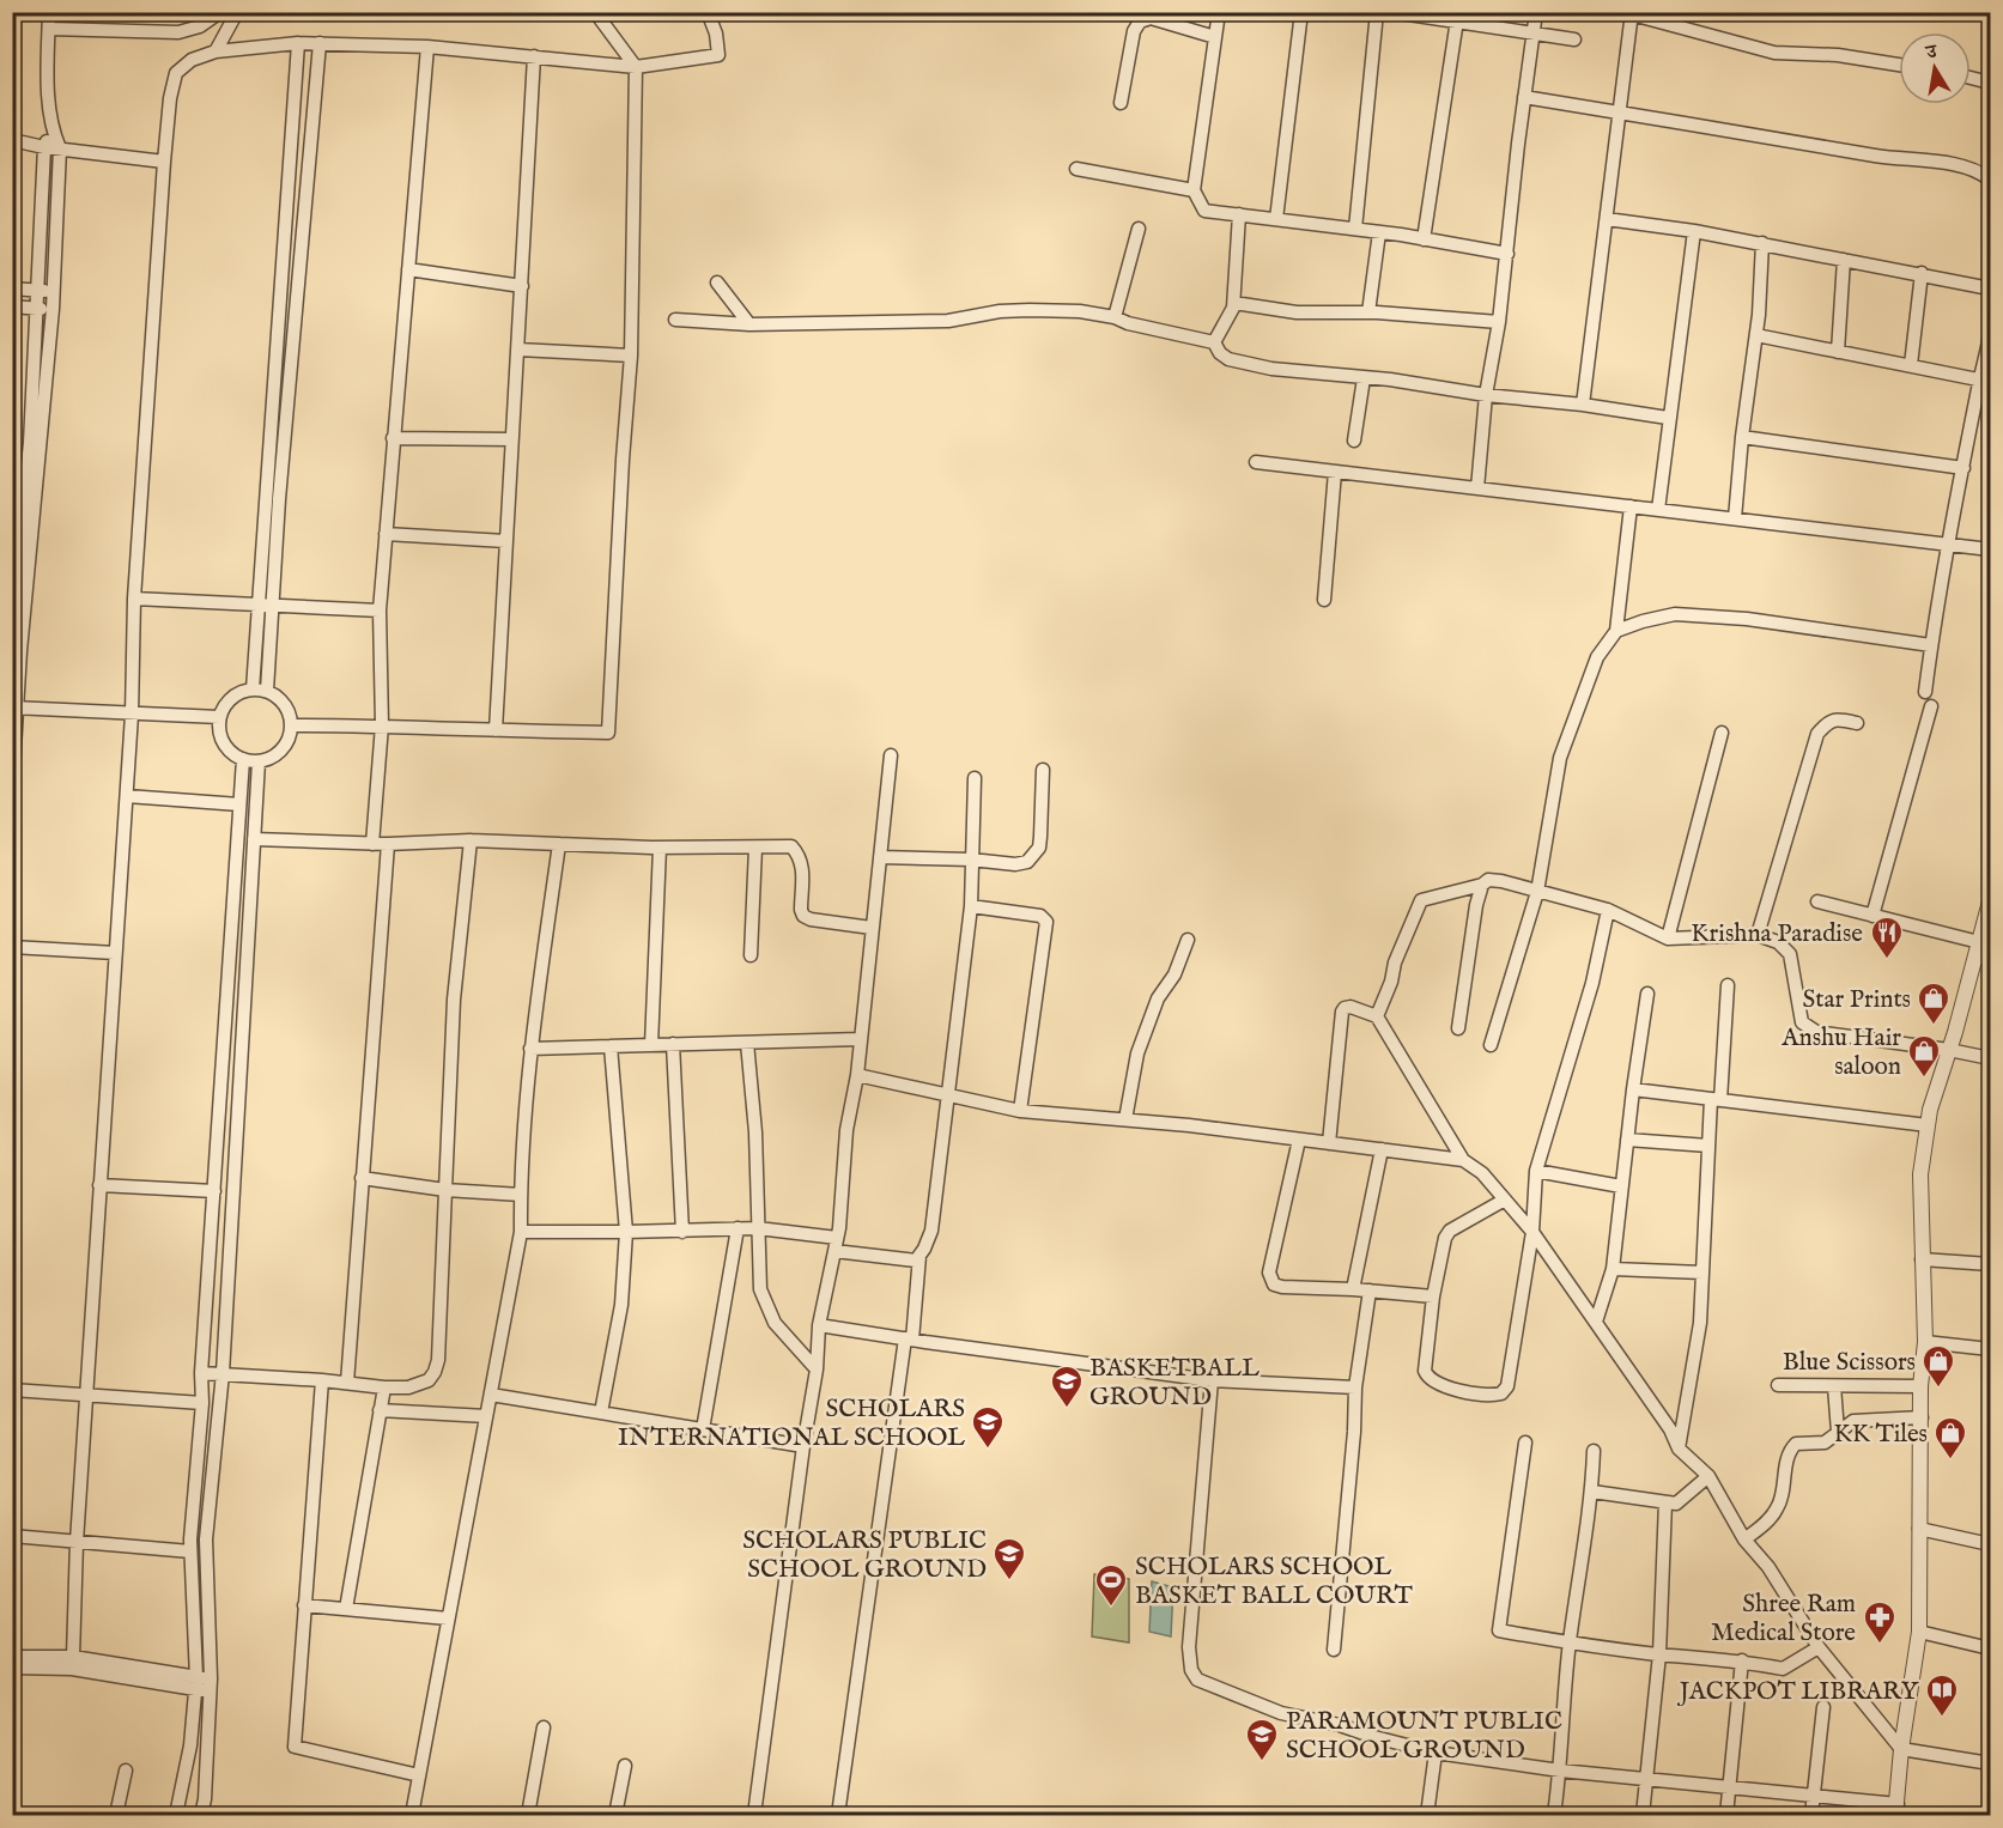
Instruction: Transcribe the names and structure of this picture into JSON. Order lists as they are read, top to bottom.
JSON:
{
  "places": {
    "restaurant": ["Krishna Paradise"],
    "shop": [
      "Star Prints",
      "Anshu Hair saloon",
      "Blue Scissors",
      "KK Tiles"
    ],
    "school or university": [
      "BASKETBALL GROUND",
      "SCHOLARS INTERNATIONAL SCHOOL",
      "SCHOLARS PUBLIC SCHOOL GROUND",
      "PARAMOUNT PUBLIC SCHOOL GROUND"
    ],
    "sports": ["SCHOLARS SCHOOL BASKET BALL COURT"],
    "pharmacy": ["Shree Ram Medical Store"],
    "library": ["JACKPOT LIBRARY"]
  },
  "north": "top"
}
